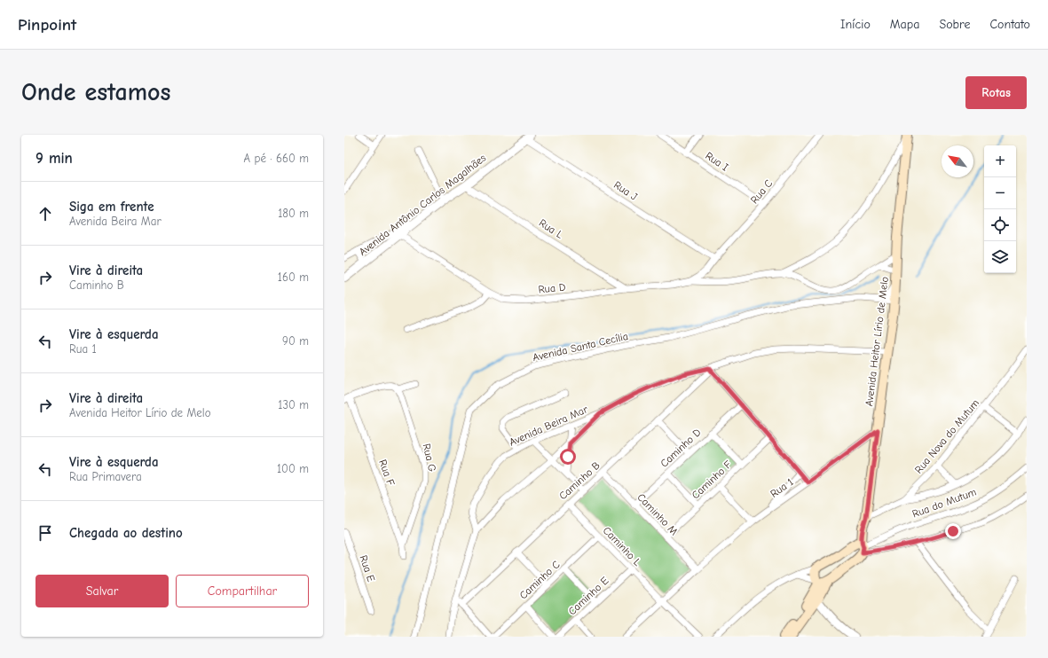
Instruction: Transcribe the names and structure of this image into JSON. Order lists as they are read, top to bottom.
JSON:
{
  "streets": {
    "main road": ["Avenida Heitor Lírio de Melo"],
    "street": [
      "Rua I",
      "Rua J",
      "Rua C",
      "Avenida Antônio Carlos Magalhães",
      "Rua L",
      "Rua D",
      "Avenida Santa Cecília",
      "Avenida Beira Mar",
      "Rua Nova do Mutum",
      "Caminho D",
      "Rua G",
      "Rua F",
      "Caminho F",
      "Caminho B",
      "Rua 1",
      "Rua do Mutum",
      "Caminho M",
      "Caminho L",
      "Rua E",
      "Caminho C",
      "Caminho E"
    ]
  },
  "crossings": [
    ["Rua I", "Rua C"],
    ["Rua J", "Rua C"],
    ["Rua J", "Avenida Antônio Carlos Magalhães"],
    ["Rua J", "Rua D"],
    ["Rua C", "Rua D"],
    ["Avenida Antônio Carlos Magalhães", "Rua L"],
    ["Avenida Antônio Carlos Magalhães", "Rua D"],
    ["Rua L", "Rua D"],
    ["Avenida Heitor Lírio de Melo", "Avenida Santa Cecília"],
    ["Avenida Heitor Lírio de Melo", "Avenida Beira Mar"],
    ["Avenida Heitor Lírio de Melo", "Rua Nova do Mutum"],
    ["Avenida Heitor Lírio de Melo", "Rua 1"],
    ["Avenida Heitor Lírio de Melo", "Rua do Mutum"],
    ["Avenida Beira Mar", "Caminho B"],
    ["Caminho D", "Caminho M"],
    ["Rua G", "Rua F"],
    ["Caminho F", "Caminho M"],
    ["Caminho B", "Caminho M"],
    ["Caminho B", "Caminho L"],
    ["Rua 1", "Caminho M"],
    ["Rua 1", "Caminho L"],
    ["Caminho L", "Caminho C"],
    ["Caminho L", "Caminho E"]
  ],
  "north": "top left",
  "page": {
    "header": "Pinpoint",
    "nav": [
      "Início",
      "Mapa",
      "Sobre",
      "Contato"
    ],
    "buttons": [
      "Rotas",
      ["Salvar", "Compartilhar"]
    ],
    "title": "Onde estamos",
    "heading": ["9 min", "A pé · 660 m"],
    "map_buttons": ["+", "−"],
    "list": [
      ["Siga em frente", "Avenida Beira Mar", "180 m"],
      ["Vire à direita", "Caminho B", "160 m"],
      ["Vire à esquerda", "Rua 1", "90 m"],
      ["Vire à direita", "Avenida Heitor Lírio de Melo", "130 m"],
      ["Vire à esquerda", "Rua Primavera", "100 m"],
      "Chegada ao destino"
    ]
  }
}
